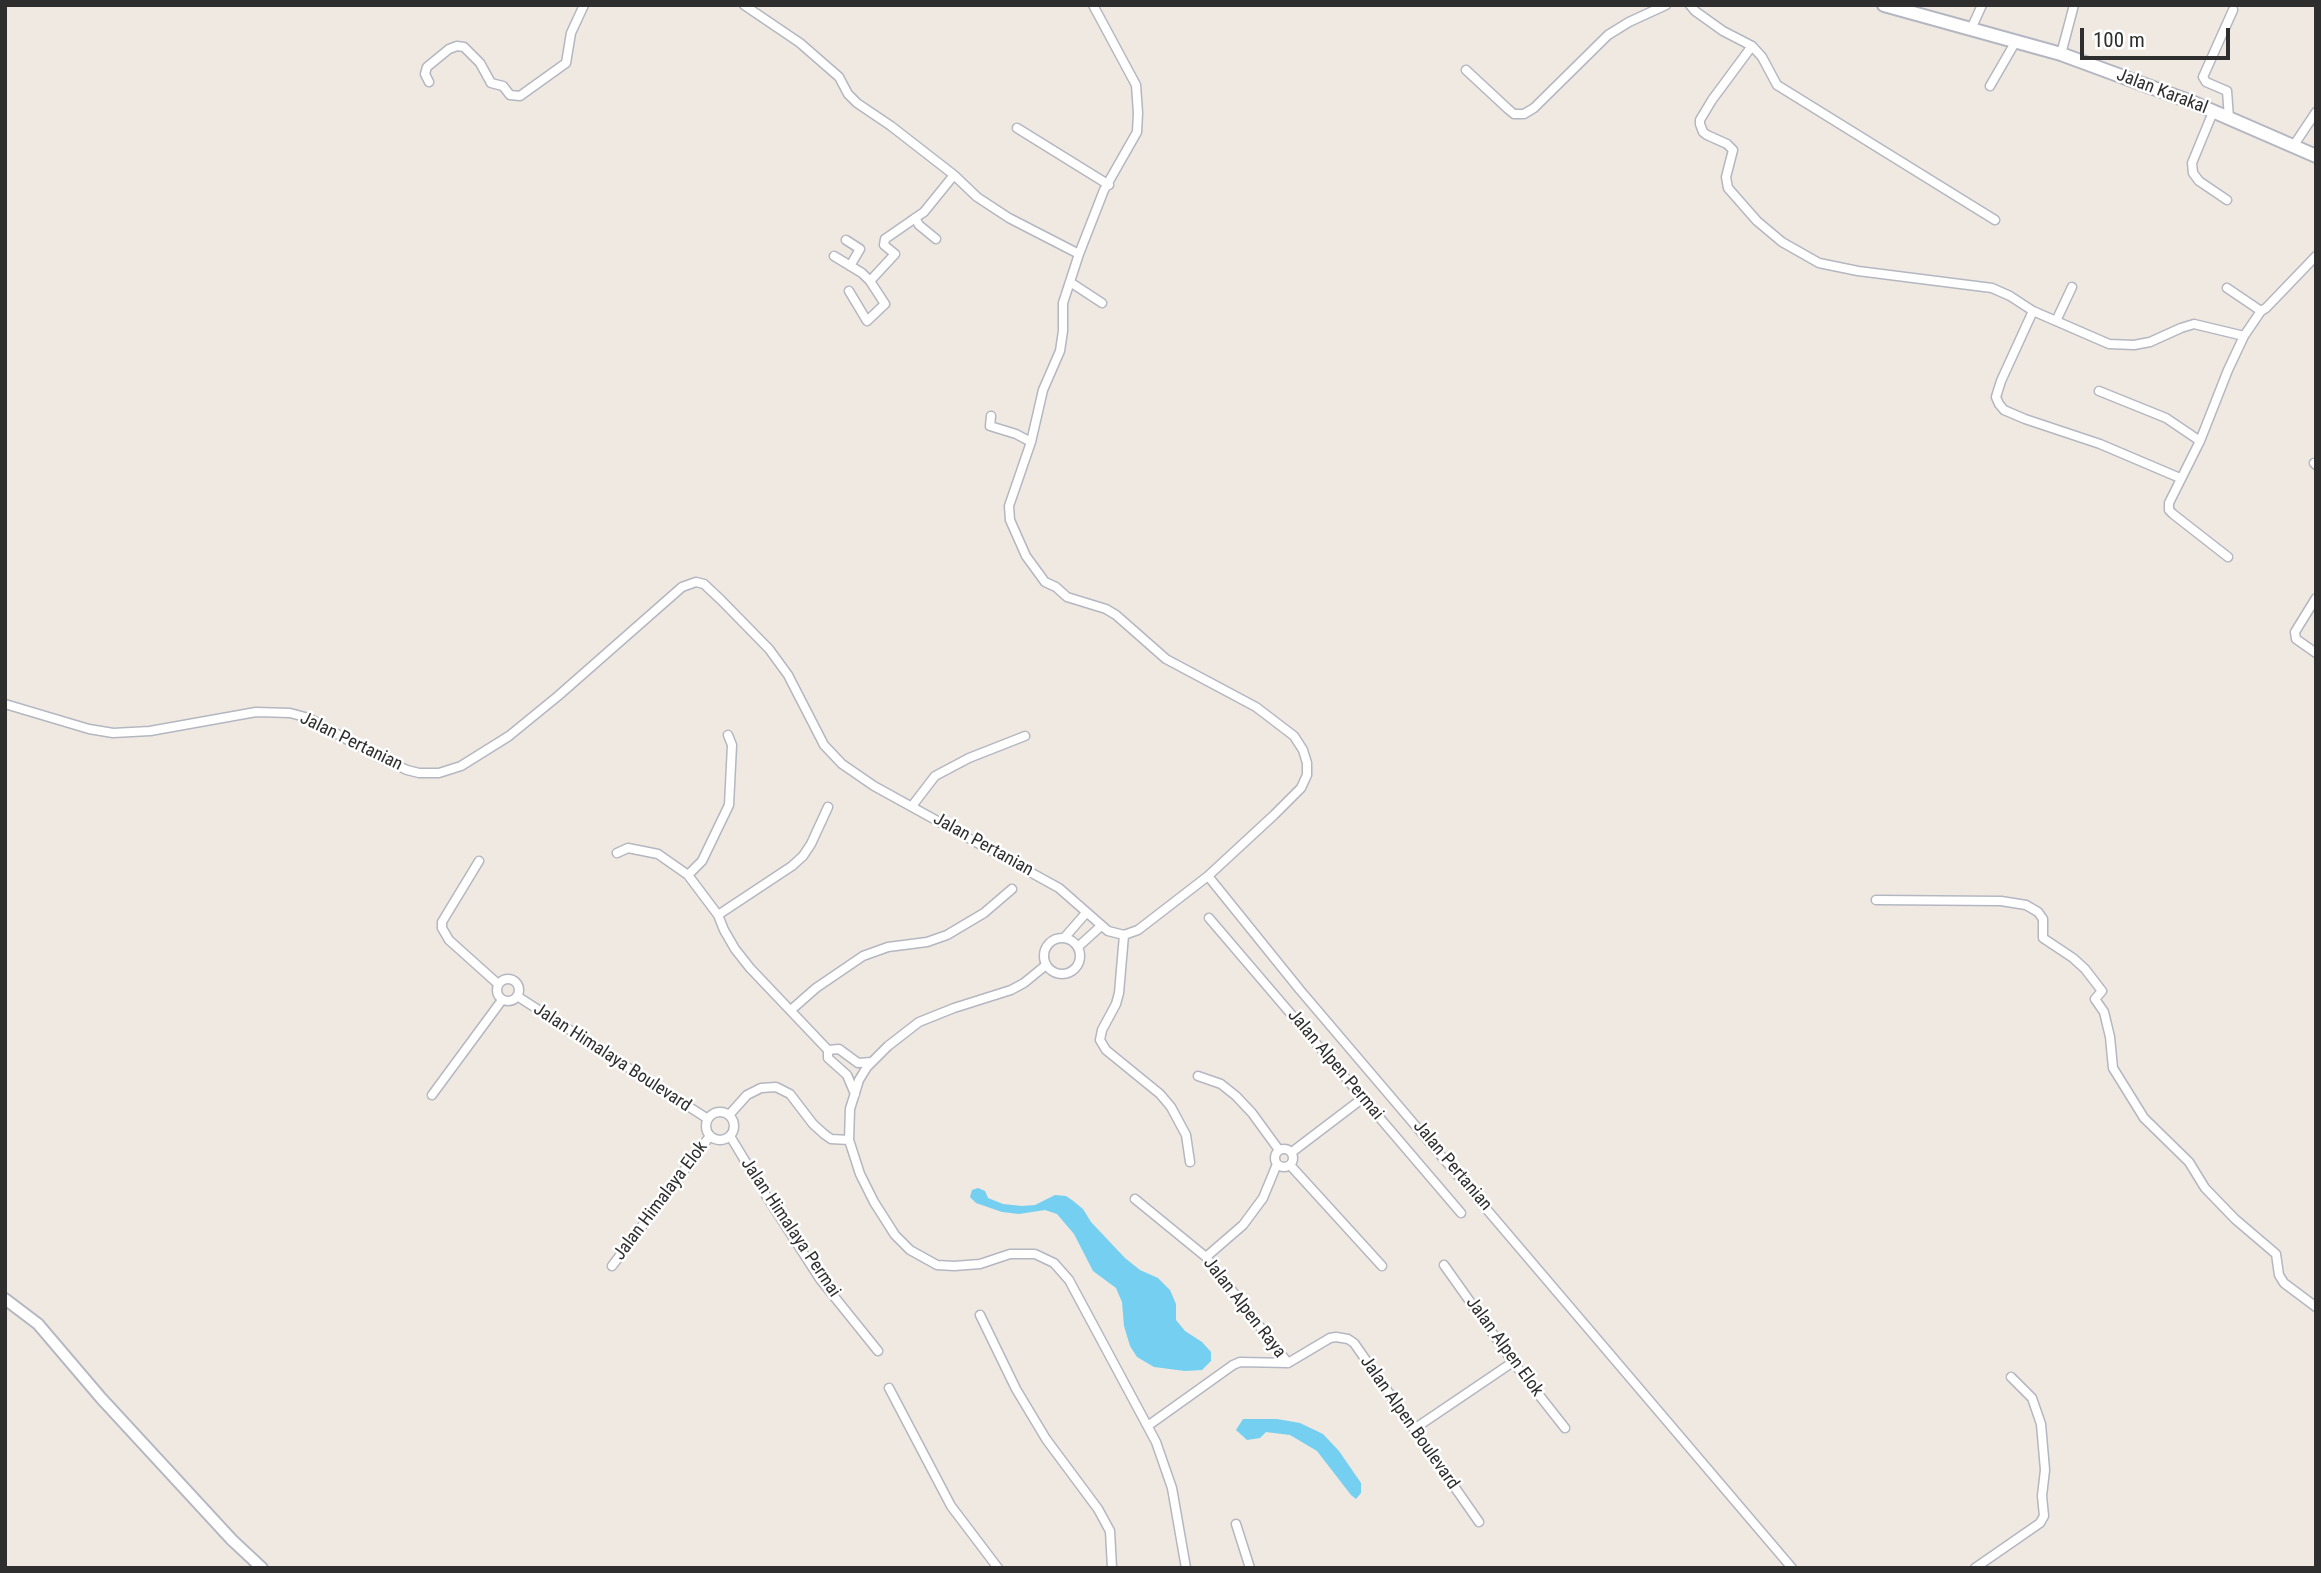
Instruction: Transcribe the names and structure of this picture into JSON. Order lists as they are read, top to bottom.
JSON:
{
  "streets": {
    "main road": ["Jalan Karakal"],
    "street": [
      "Jalan Pertanian",
      "Jalan Himalaya Boulevard",
      "Jalan Alpen Permai",
      "Jalan Himalaya Elok",
      "Jalan Himalaya Permai",
      "Jalan Alpen Raya",
      "Jalan Alpen Elok",
      "Jalan Alpen Boulevard"
    ]
  },
  "crossings": [
    ["Jalan Himalaya Boulevard", "Jalan Himalaya Elok"],
    ["Jalan Himalaya Boulevard", "Jalan Himalaya Permai"],
    ["Jalan Himalaya Elok", "Jalan Himalaya Permai"],
    ["Jalan Alpen Raya", "Jalan Alpen Boulevard"]
  ],
  "scale_bar": "100 m"
}
